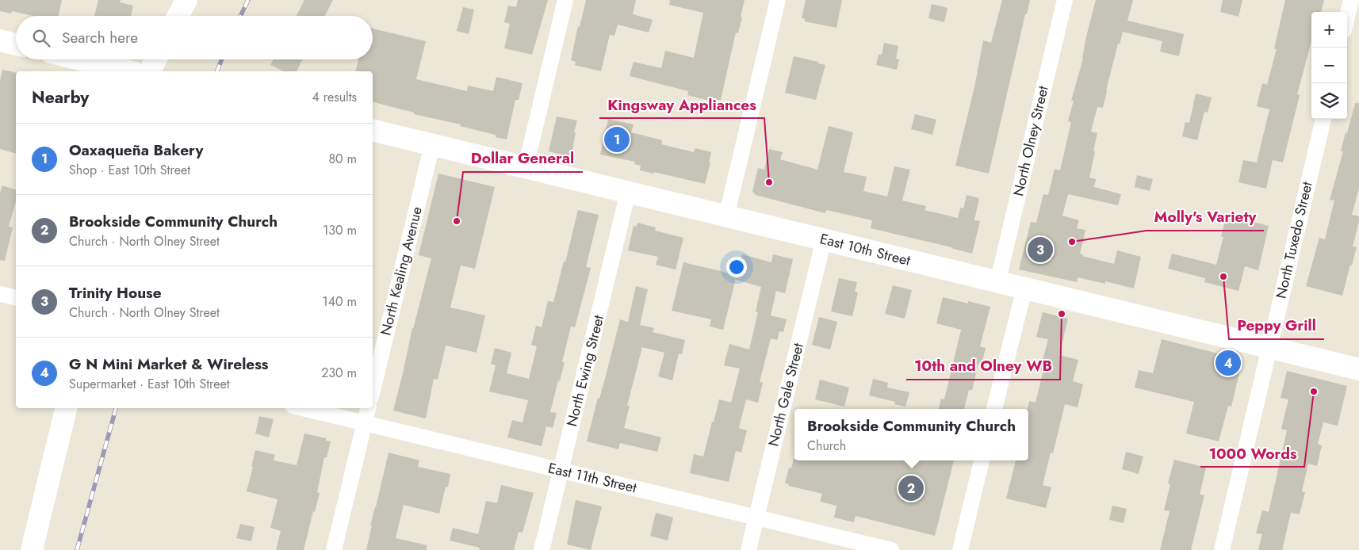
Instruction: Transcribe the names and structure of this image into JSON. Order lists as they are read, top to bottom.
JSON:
{
  "streets": {
    "main road": ["East 10th Street"],
    "street": [
      "North Olney Street",
      "North Tuxedo Street",
      "North Kealing Avenue",
      "North Ewing Street",
      "North Gale Street",
      "East 11th Street"
    ]
  },
  "crossings": [
    ["North Olney Street", "East 10th Street"],
    ["North Tuxedo Street", "East 10th Street"],
    ["East 10th Street", "North Kealing Avenue"],
    ["East 10th Street", "North Ewing Street"],
    ["East 10th Street", "North Gale Street"],
    ["North Ewing Street", "East 11th Street"],
    ["North Gale Street", "East 11th Street"]
  ],
  "places": [
    "Kingsway Appliances",
    "Dollar General",
    "Molly's Variety",
    "Peppy Grill",
    "10th and Olney WB",
    "1000 Words"
  ],
  "page": {
    "map_buttons": ["+", "−"],
    "search": "Search here",
    "heading": ["Nearby", "4 results"],
    "list": [
      {
        "mark": "1",
        "name": "Oaxaqueña Bakery",
        "note": "Shop · East 10th Street",
        "value": "80 m"
      },
      {
        "mark": "2",
        "name": "Brookside Community Church",
        "note": "Church · North Olney Street",
        "value": "130 m"
      },
      {
        "mark": "3",
        "name": "Trinity House",
        "note": "Church · North Olney Street",
        "value": "140 m"
      },
      {
        "mark": "4",
        "name": "G N Mini Market & Wireless",
        "note": "Supermarket · East 10th Street",
        "value": "230 m"
      }
    ],
    "pins": [
      "1",
      "3",
      "4",
      "2"
    ],
    "popup": ["Brookside Community Church", "Church"]
  }
}
